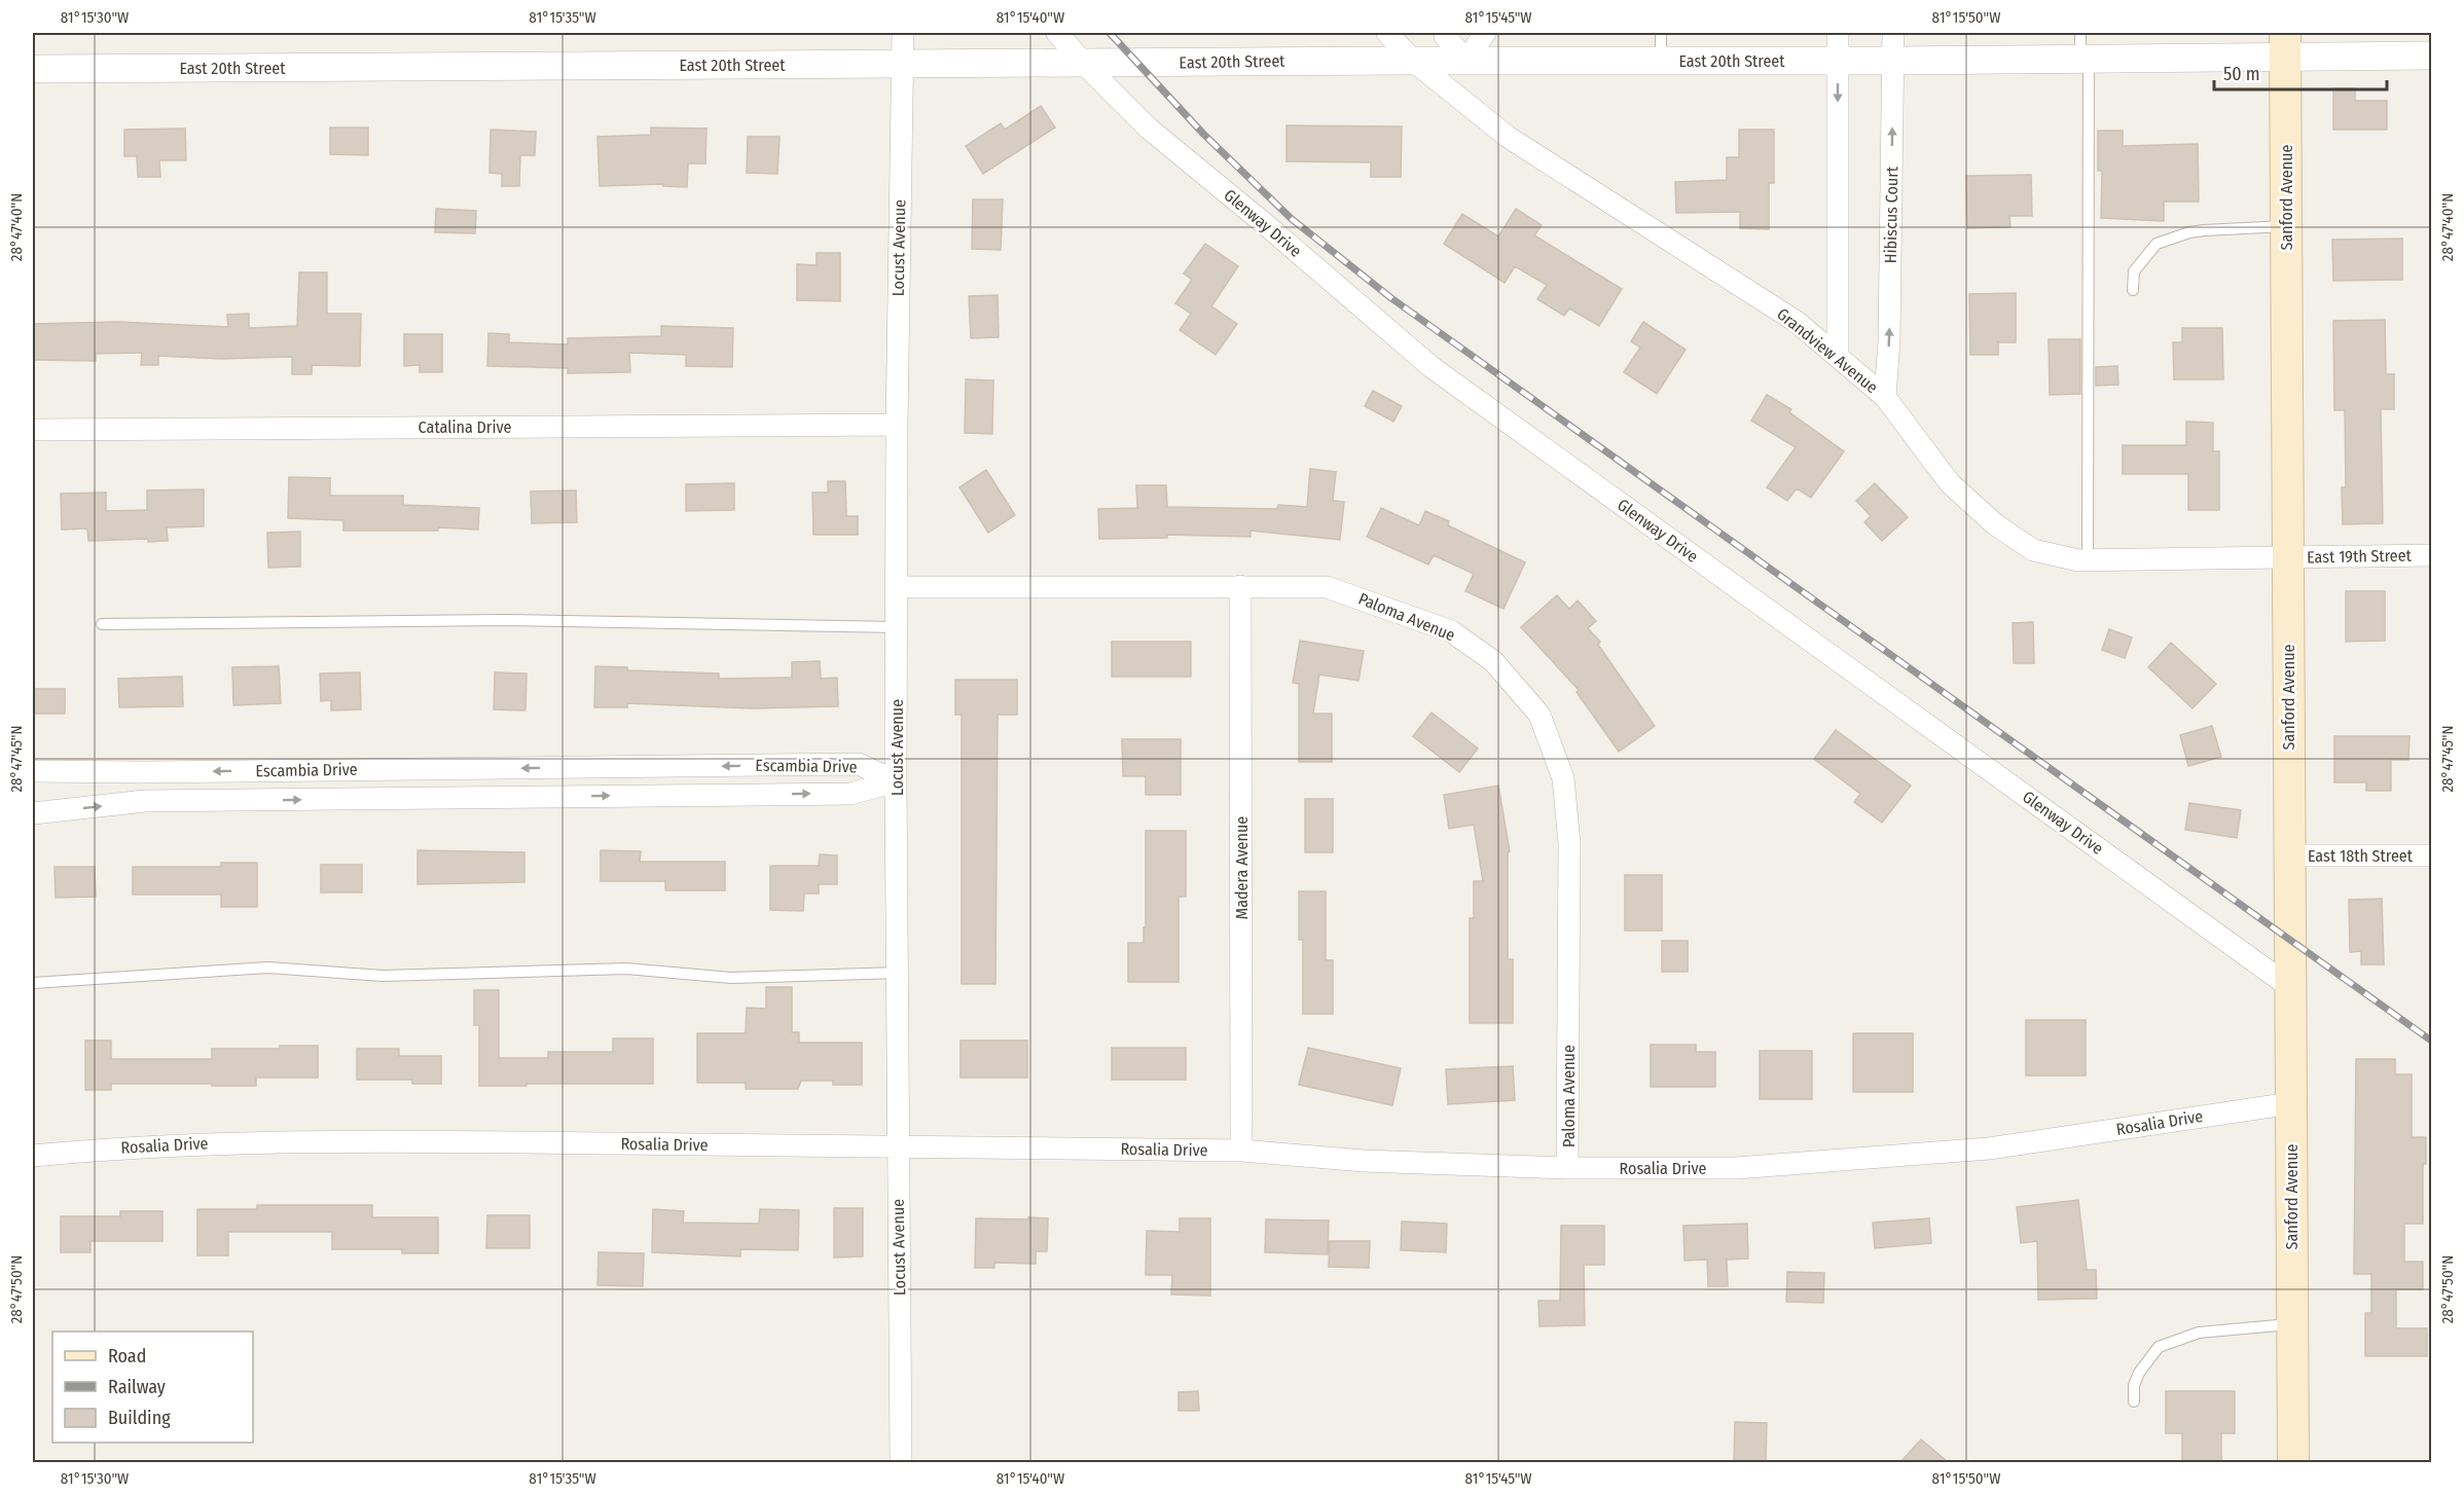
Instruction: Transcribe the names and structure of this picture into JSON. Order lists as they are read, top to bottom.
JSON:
{
  "streets": {
    "main road": ["Sanford Avenue"],
    "street": [
      "East 20th Street",
      "Hibiscus Court",
      "Glenway Drive",
      "Locust Avenue",
      "Grandview Avenue",
      "Catalina Drive",
      "East 19th Street",
      "Paloma Avenue",
      "Escambia Drive",
      "East 18th Street",
      "Madera Avenue",
      "Rosalia Drive"
    ]
  },
  "crossings": [
    ["East 20th Street", "Sanford Avenue"],
    ["East 20th Street", "Hibiscus Court"],
    ["East 20th Street", "Glenway Drive"],
    ["East 20th Street", "Locust Avenue"],
    ["East 20th Street", "Grandview Avenue"],
    ["Sanford Avenue", "Glenway Drive"],
    ["Sanford Avenue", "Grandview Avenue"],
    ["Sanford Avenue", "East 19th Street"],
    ["Sanford Avenue", "East 18th Street"],
    ["Sanford Avenue", "Rosalia Drive"],
    ["Hibiscus Court", "Grandview Avenue"],
    ["Locust Avenue", "Catalina Drive"],
    ["Locust Avenue", "Paloma Avenue"],
    ["Locust Avenue", "Escambia Drive"],
    ["Locust Avenue", "Rosalia Drive"],
    ["Grandview Avenue", "East 19th Street"],
    ["Paloma Avenue", "Madera Avenue"],
    ["Paloma Avenue", "Rosalia Drive"],
    ["Madera Avenue", "Rosalia Drive"]
  ],
  "legend": ["Road", "Railway", "Building"],
  "scale_bar": "50 m",
  "coordinates": [
    "81°15'30\"W",
    "81°15'35\"W",
    "81°15'40\"W",
    "81°15'45\"W",
    "81°15'50\"W",
    "28°47'40\"N",
    "28°47'45\"N",
    "28°47'50\"N"
  ]
}
